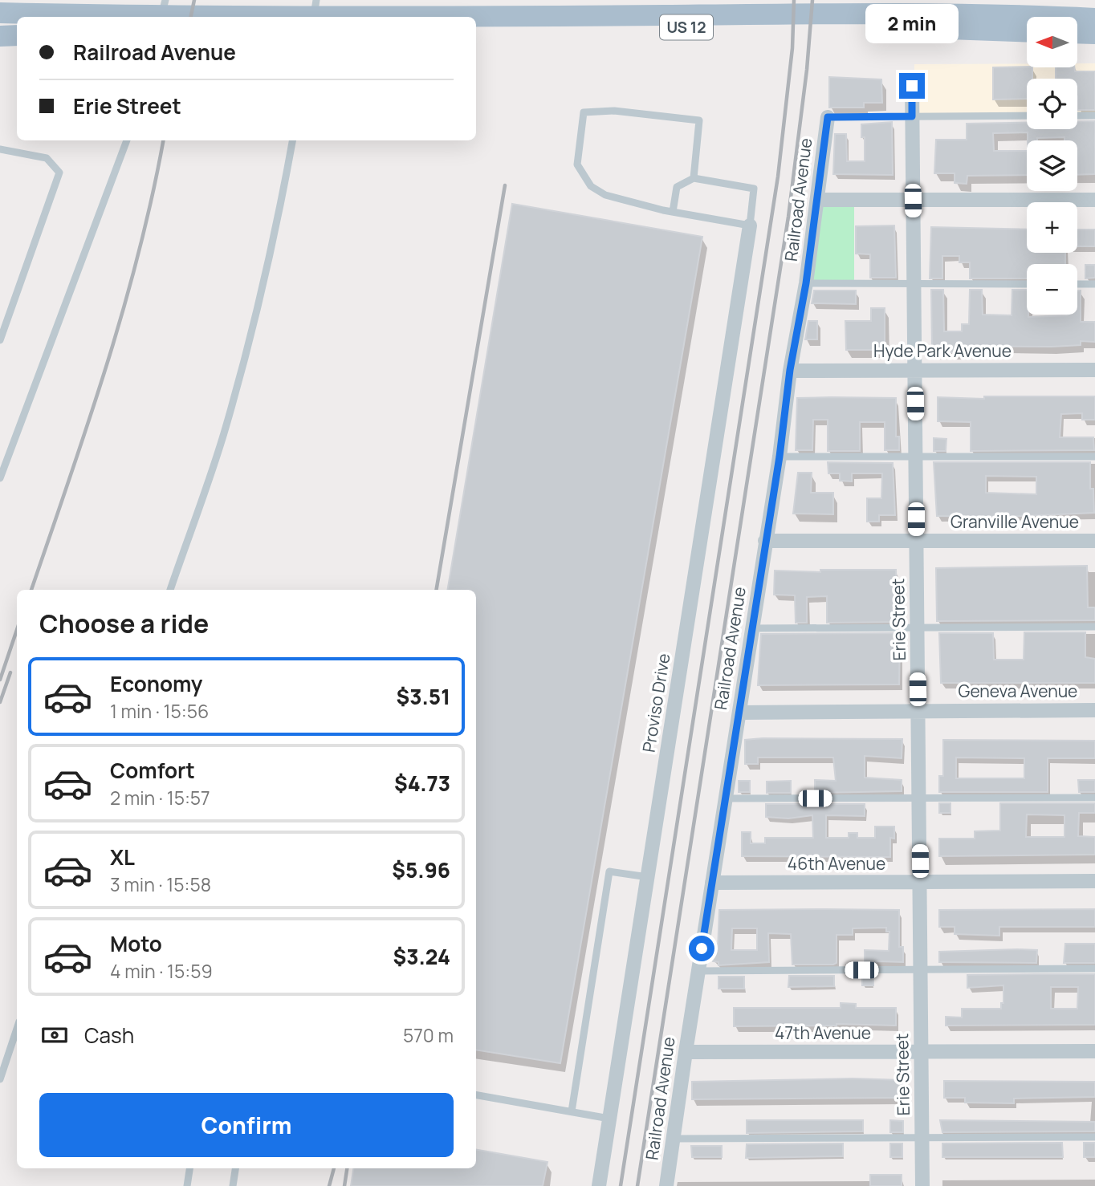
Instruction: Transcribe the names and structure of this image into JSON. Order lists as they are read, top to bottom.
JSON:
{
  "streets": {
    "main road": ["US 12"],
    "street": [
      "Railroad Avenue",
      "Hyde Park Avenue",
      "Granville Avenue",
      "Erie Street",
      "Geneva Avenue",
      "Proviso Drive",
      "46th Avenue",
      "47th Avenue"
    ]
  },
  "crossings": [
    ["Railroad Avenue", "Hyde Park Avenue"],
    ["Railroad Avenue", "Granville Avenue"],
    ["Railroad Avenue", "Geneva Avenue"],
    ["Railroad Avenue", "46th Avenue"],
    ["Railroad Avenue", "47th Avenue"],
    ["Hyde Park Avenue", "Erie Street"],
    ["Granville Avenue", "Erie Street"],
    ["Erie Street", "Geneva Avenue"],
    ["Erie Street", "46th Avenue"],
    ["Erie Street", "47th Avenue"]
  ],
  "north": "left",
  "page": {
    "bubble": "2 min",
    "map_buttons": ["+", "−"],
    "banner": ["Railroad Avenue", "Erie Street"],
    "heading": "Choose a ride",
    "list": [
      {
        "name": "Economy",
        "note": "1 min · 15:56",
        "value": "$3.51"
      },
      {
        "name": "Comfort",
        "note": "2 min · 15:57",
        "value": "$4.73"
      },
      {
        "name": "XL",
        "note": "3 min · 15:58",
        "value": "$5.96"
      },
      {
        "name": "Moto",
        "note": "4 min · 15:59",
        "value": "$3.24"
      }
    ],
    "pay": ["Cash", "570 m"],
    "buttons": "Confirm"
  }
}
